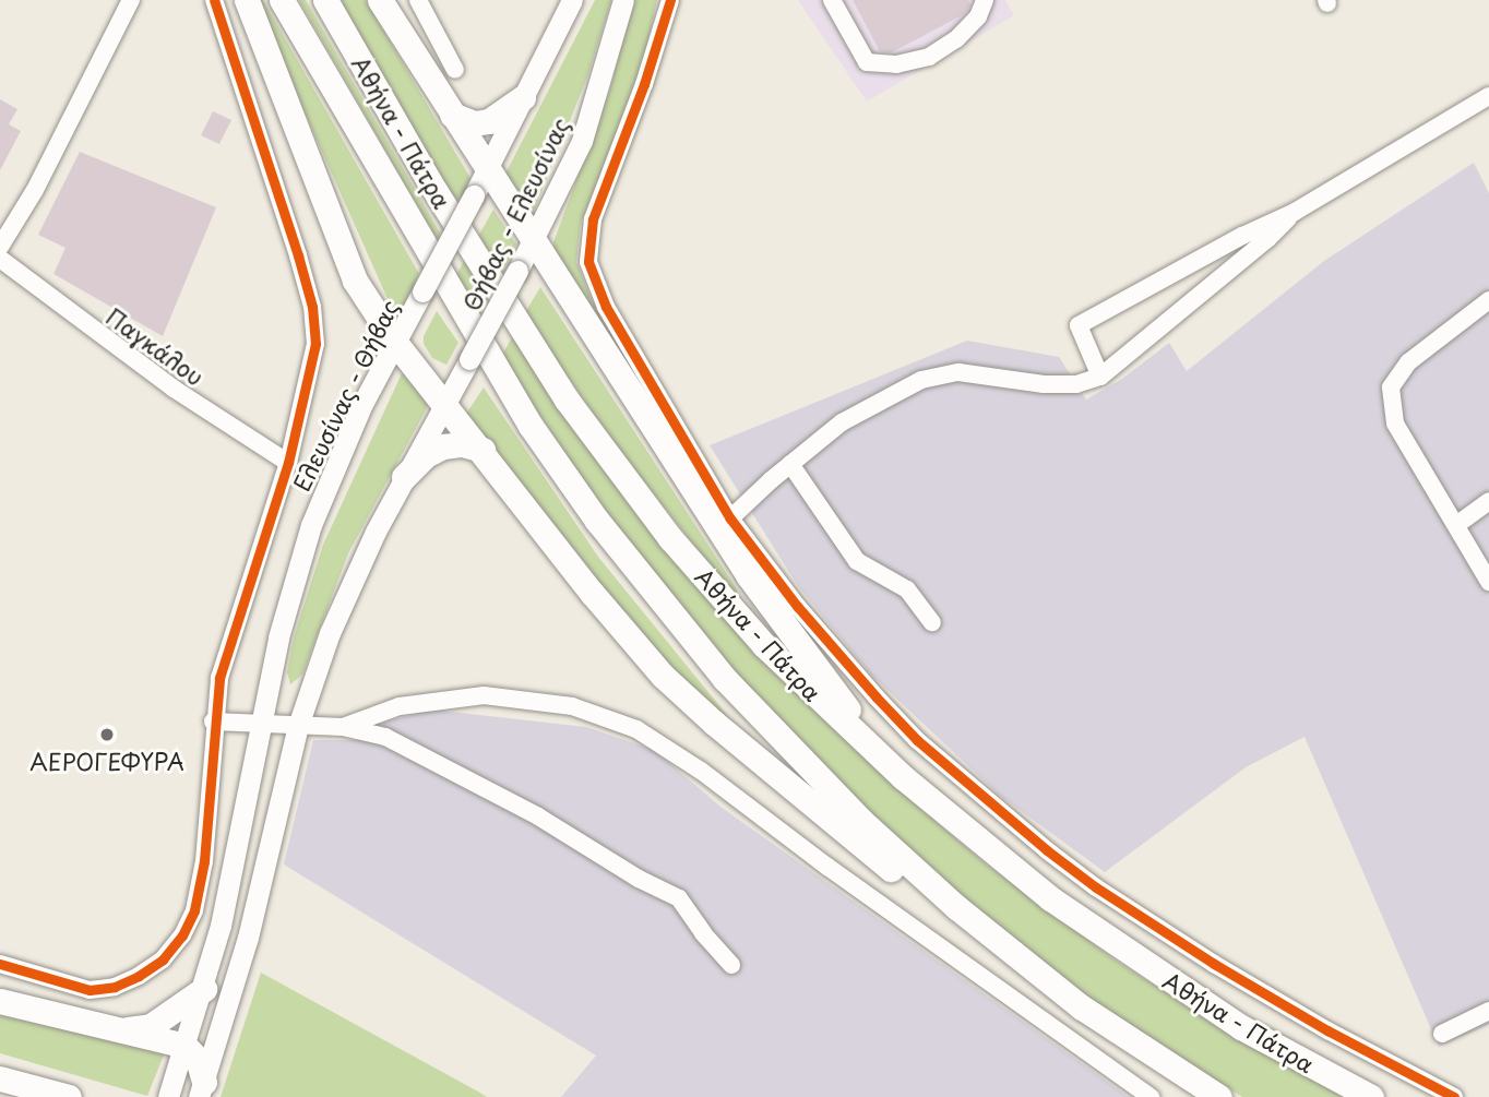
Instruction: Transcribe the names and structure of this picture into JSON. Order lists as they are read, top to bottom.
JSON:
{
  "streets": {
    "highway": ["Αθήνα - Πάτρα"],
    "main road": ["Θήβας - Ελευσίνας", "Ελευσίνας - Θήβας"],
    "street": ["Παγκάλου"]
  },
  "crossings": [
    ["Θήβας - Ελευσίνας", "Ελευσίνας - Θήβας"]
  ],
  "places": ["ΑΕΡΟΓΕΦΥΡΑ"]
}
